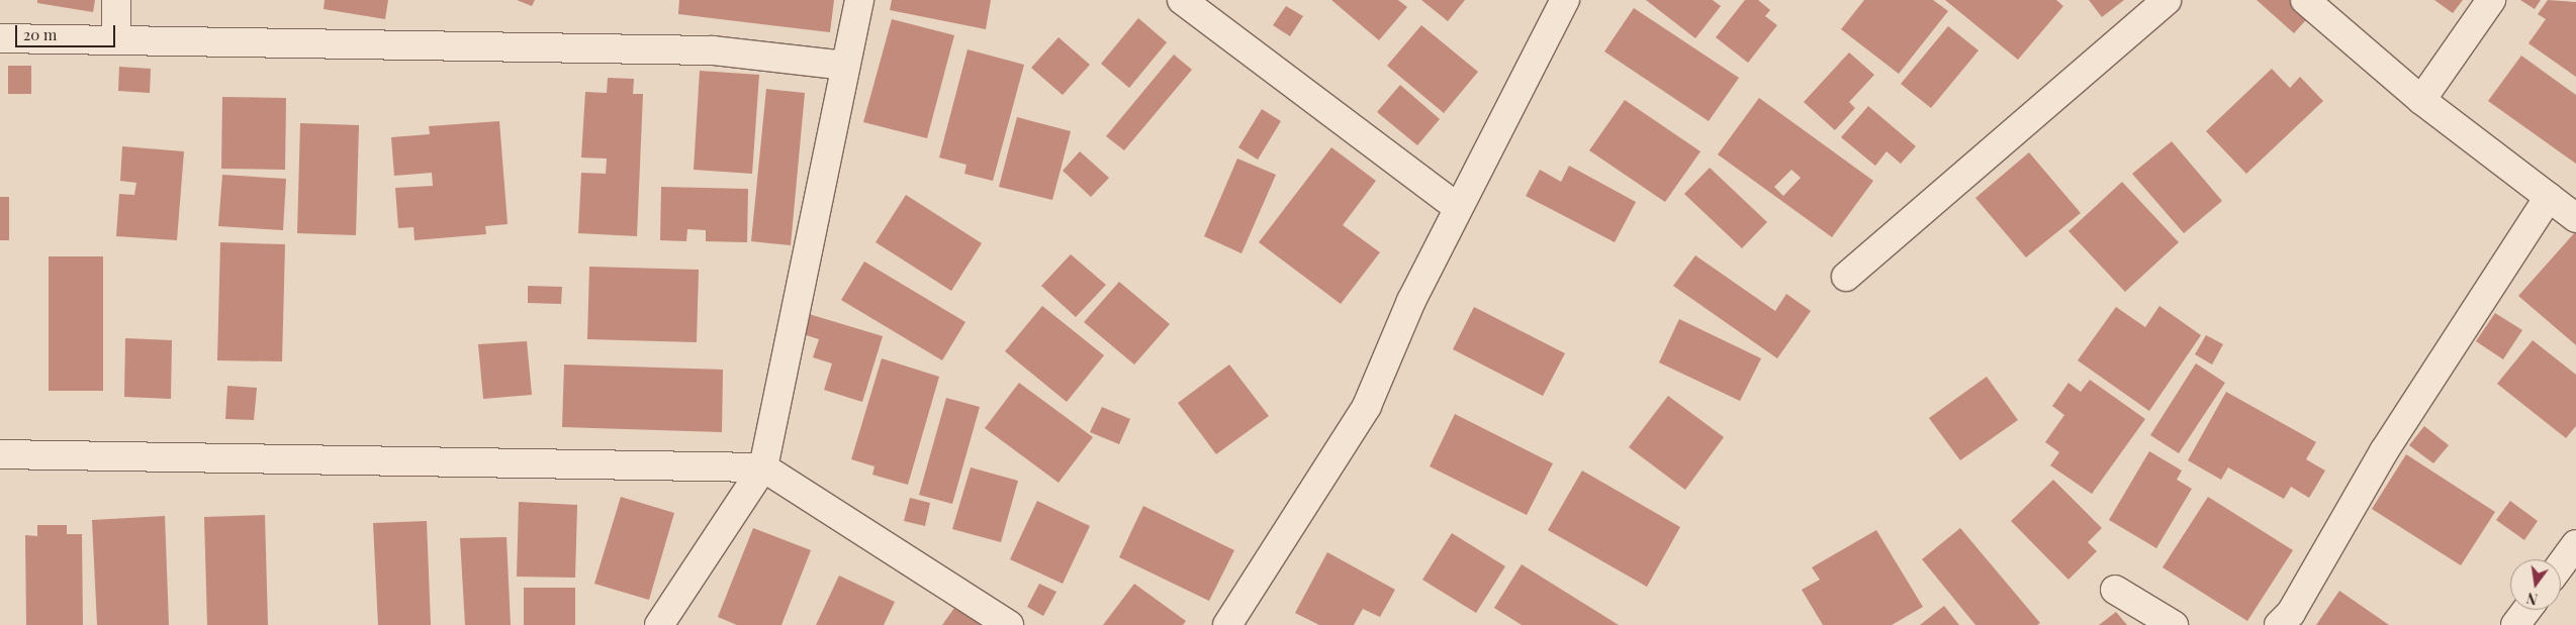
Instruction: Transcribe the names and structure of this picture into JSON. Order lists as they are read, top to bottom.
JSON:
{
  "scale_bar": "20 m",
  "north": "bottom"
}
